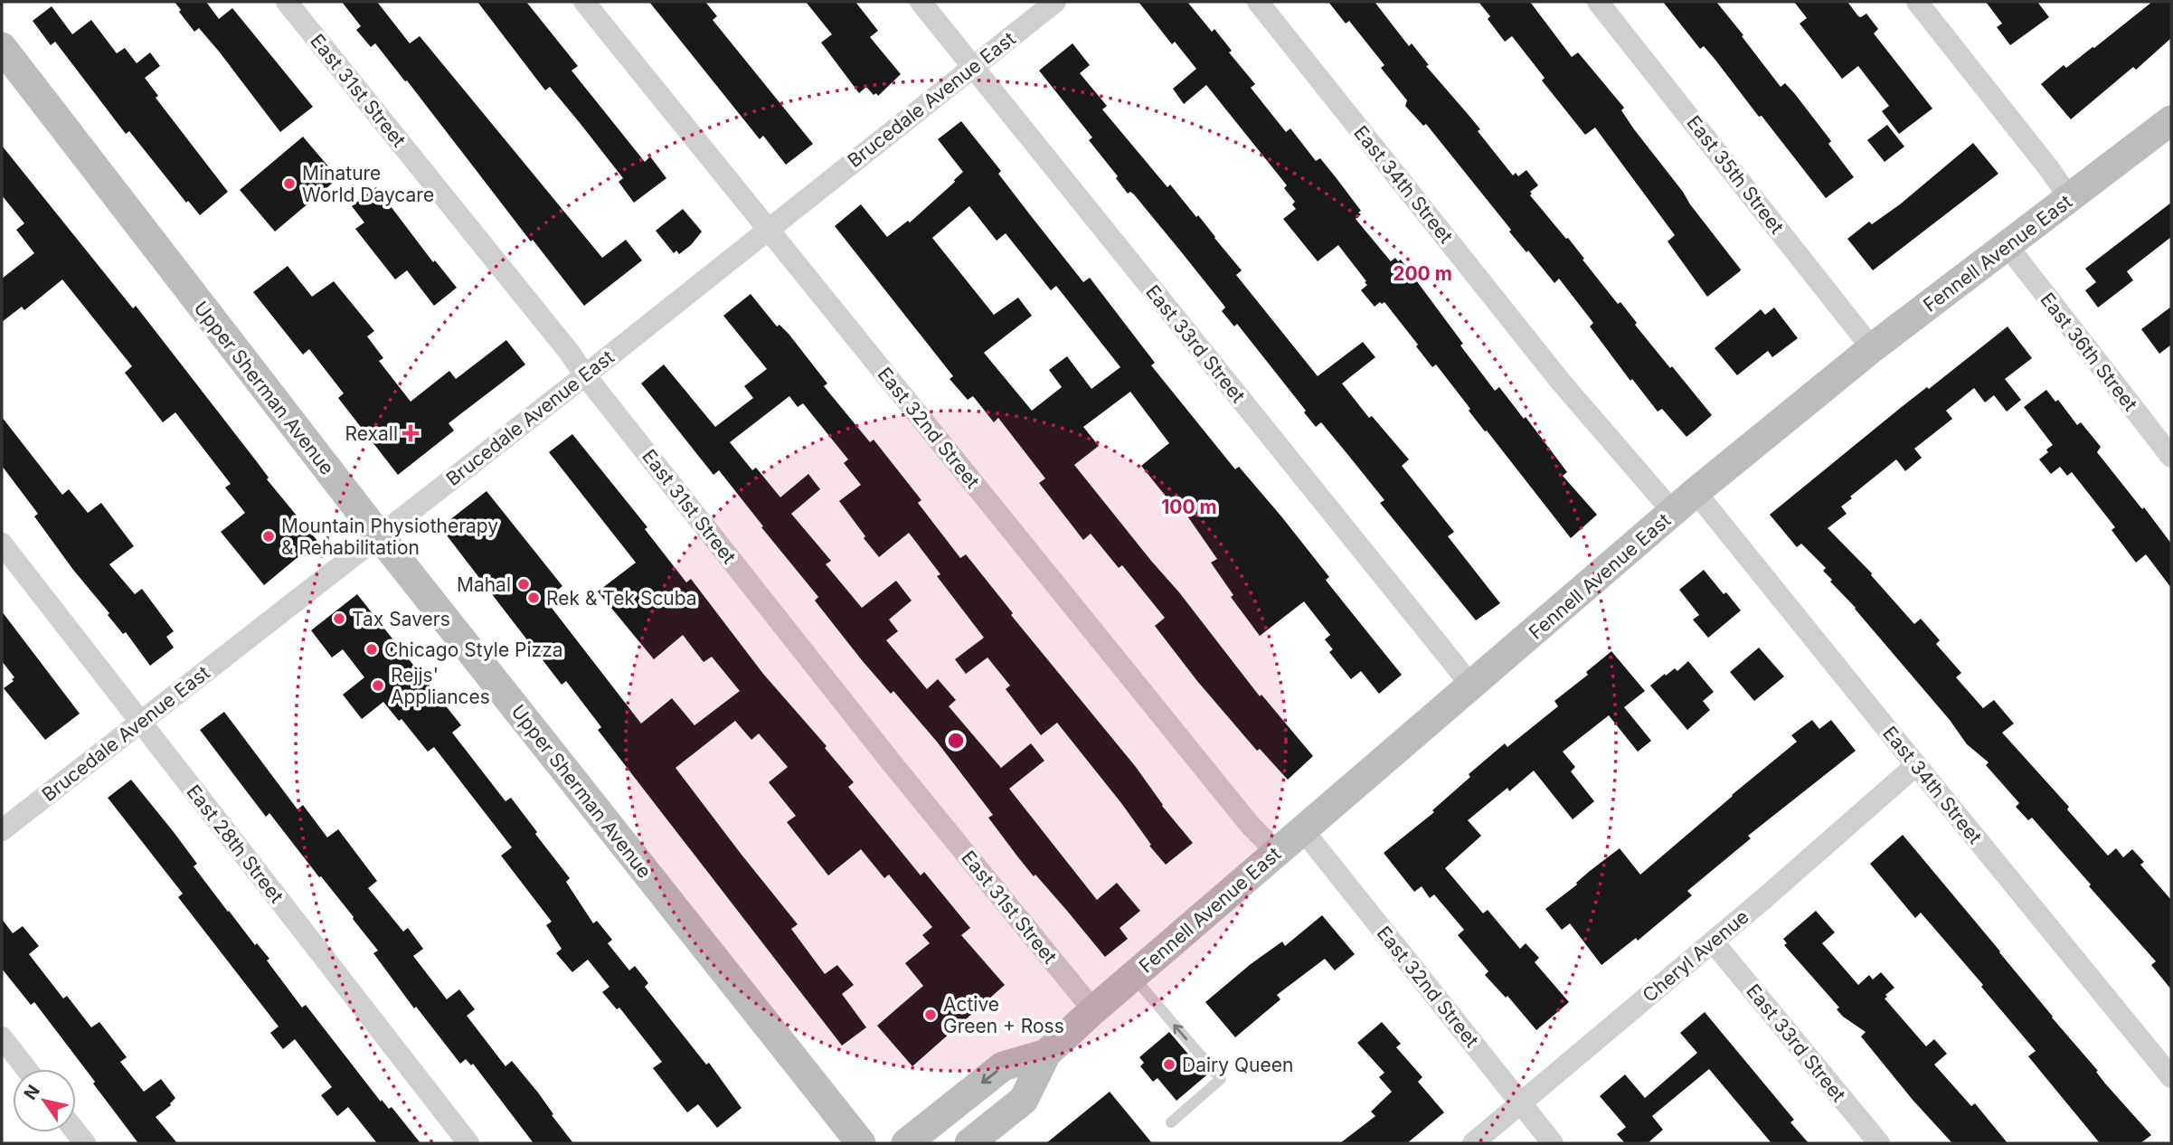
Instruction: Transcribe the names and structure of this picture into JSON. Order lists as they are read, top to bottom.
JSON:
{
  "streets": {
    "main road": ["Fennell Avenue East", "Upper Sherman Avenue"],
    "street": [
      "East 31st Street",
      "Brucedale Avenue East",
      "East 35th Street",
      "East 34th Street",
      "East 33rd Street",
      "East 36th Street",
      "East 32nd Street",
      "East 28th Street",
      "Cheryl Avenue"
    ]
  },
  "crossings": [
    ["East 31st Street", "Brucedale Avenue East"],
    ["East 31st Street", "Fennell Avenue East"],
    ["Brucedale Avenue East", "East 33rd Street"],
    ["Brucedale Avenue East", "Upper Sherman Avenue"],
    ["Brucedale Avenue East", "East 32nd Street"],
    ["Brucedale Avenue East", "East 28th Street"],
    ["East 35th Street", "Fennell Avenue East"],
    ["East 34th Street", "Fennell Avenue East"],
    ["East 34th Street", "Cheryl Avenue"],
    ["Fennell Avenue East", "East 33rd Street"],
    ["Fennell Avenue East", "East 36th Street"],
    ["Fennell Avenue East", "East 32nd Street"],
    ["East 33rd Street", "Cheryl Avenue"],
    ["East 32nd Street", "Cheryl Avenue"]
  ],
  "places": {
    "other": [
      "Minature World Daycare",
      "Mountain Physiotherapy & Rehabilitation",
      "Mahal",
      "Rek & Tek Scuba",
      "Tax Savers",
      "Chicago Style Pizza",
      "Rejjs' Appliances",
      "Active Green + Ross",
      "Dairy Queen"
    ],
    "health": ["Rexall"]
  },
  "north": "top left",
  "rings": ["200 m", "100 m"]
}
